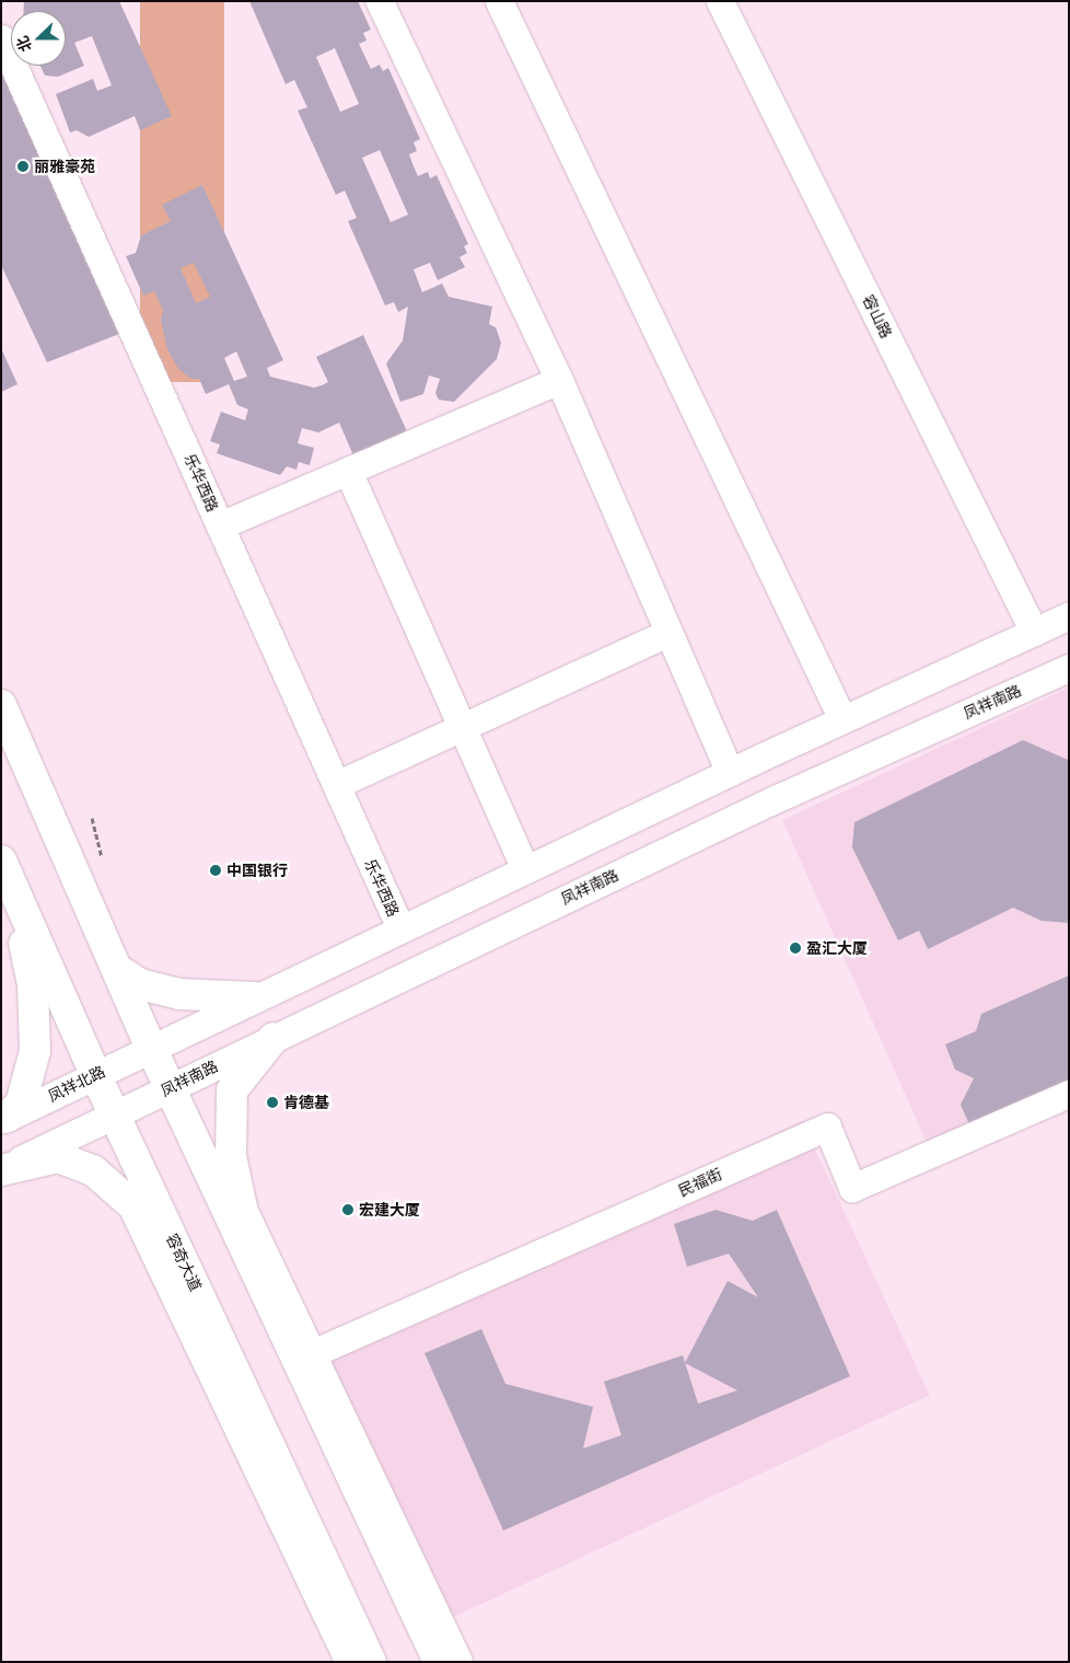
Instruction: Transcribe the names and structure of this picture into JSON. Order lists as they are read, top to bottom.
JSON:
{
  "streets": {
    "main road": ["容奇大道"],
    "street": [
      "容山路",
      "乐华西路",
      "凤祥南路",
      "凤祥北路",
      "民福街"
    ]
  },
  "crossings": [
    ["凤祥南路", "容奇大道"],
    ["凤祥北路", "容奇大道"]
  ],
  "places": [
    "丽雅豪苑",
    "中国银行",
    "盈汇大厦",
    "肯德基",
    "宏建大厦"
  ],
  "north": "left"
}
